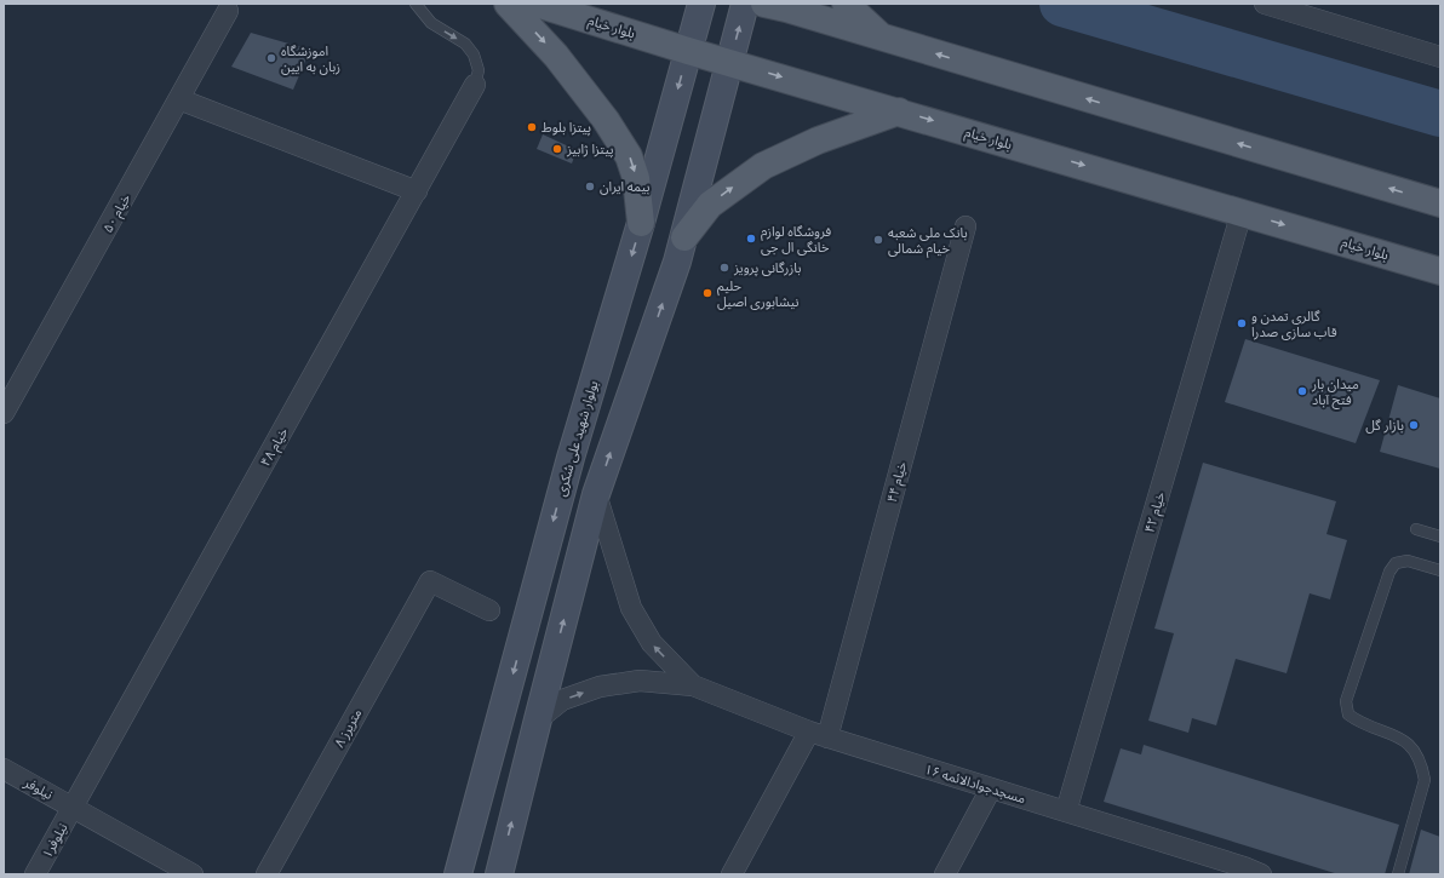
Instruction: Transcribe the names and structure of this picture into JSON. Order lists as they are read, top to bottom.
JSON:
{
  "streets": {
    "main road": ["بلوار خیام", "بولوار شهید علی شکری"],
    "street": [
      "خیام ۵۰",
      "خیام ۴۸",
      "خیام ۴۴",
      "خیام ۴۲",
      "۸ متریرز",
      "مسجدجوادالائمه ۱۶",
      "نیلوفر",
      "نیلوفر۱"
    ]
  },
  "crossings": [
    ["بلوار خیام", "بولوار شهید علی شکری"],
    ["بلوار خیام", "خیام ۴۲"],
    ["خیام ۴۸", "نیلوفر"],
    ["خیام ۴۸", "نیلوفر۱"],
    ["خیام ۴۴", "مسجدجوادالائمه ۱۶"],
    ["خیام ۴۲", "مسجدجوادالائمه ۱۶"],
    ["نیلوفر", "نیلوفر۱"]
  ],
  "places": [
    "اموزشگاه زبان به ایین",
    "پیتزا بلوط",
    "پیتزا ژابیز",
    "بیمه ایران",
    "فروشگاه لوازم خانگی ال جی",
    "بانک ملی شعبه خیام شمالی",
    "بازرگانی پرویز",
    "حلیم نیشابوری اصیل",
    "گالری تمدن و قاب سازی صدرا",
    "میدان بار فتح آباد",
    "بازار گل"
  ]
}
